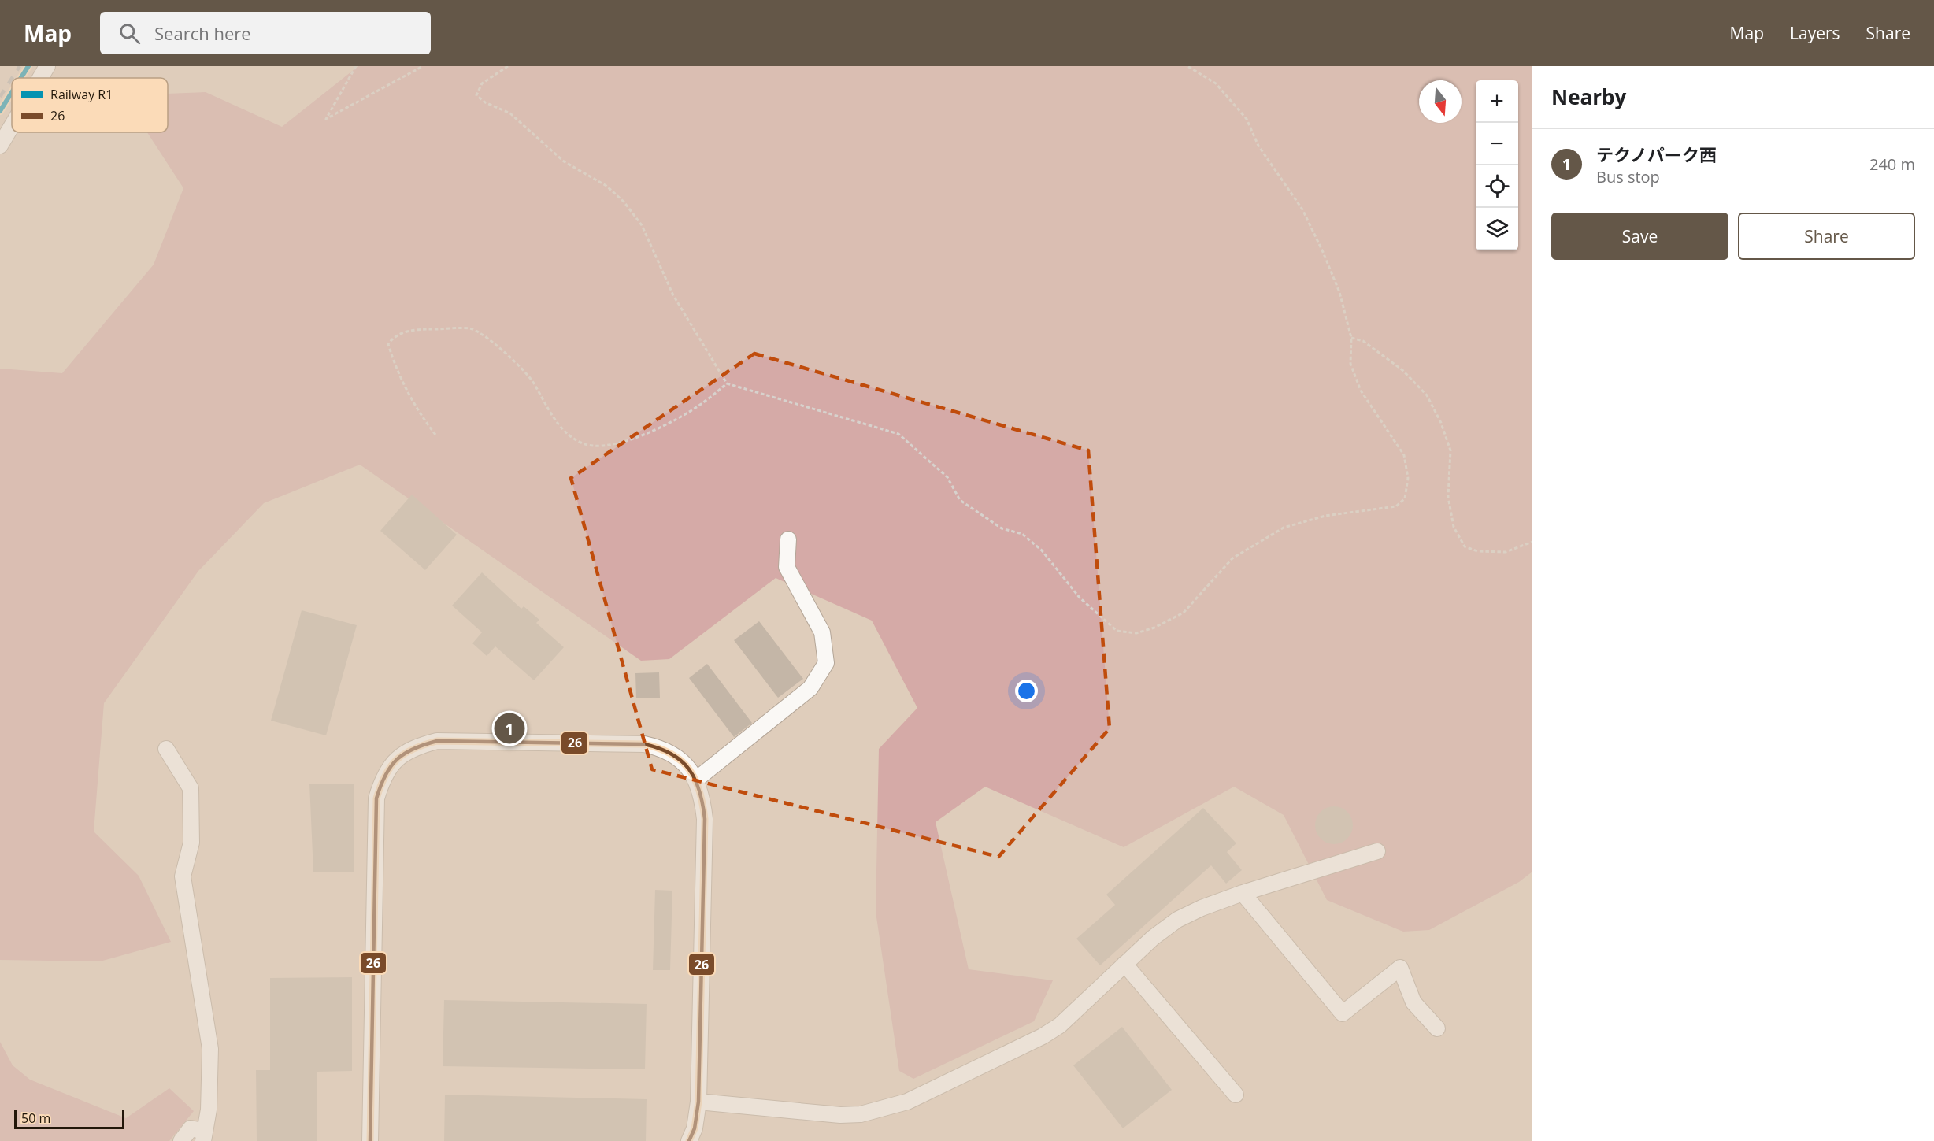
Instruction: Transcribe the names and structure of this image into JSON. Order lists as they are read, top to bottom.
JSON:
{
  "lines": ["rail line R1", "transit line 26"],
  "legend": ["Railway R1", "26"],
  "scale_bar": "50 m",
  "north": "bottom",
  "page": {
    "header": "Map",
    "search": "Search here",
    "nav": ["Map", "Layers", "Share"],
    "heading": "Nearby",
    "map_buttons": ["+", "−"],
    "list": [
      {
        "mark": "1",
        "name": "テクノパーク西",
        "note": "Bus stop",
        "value": "240 m"
      }
    ],
    "buttons": ["Save", "Share"],
    "pins": "1",
    "scale": "50 m"
  }
}
